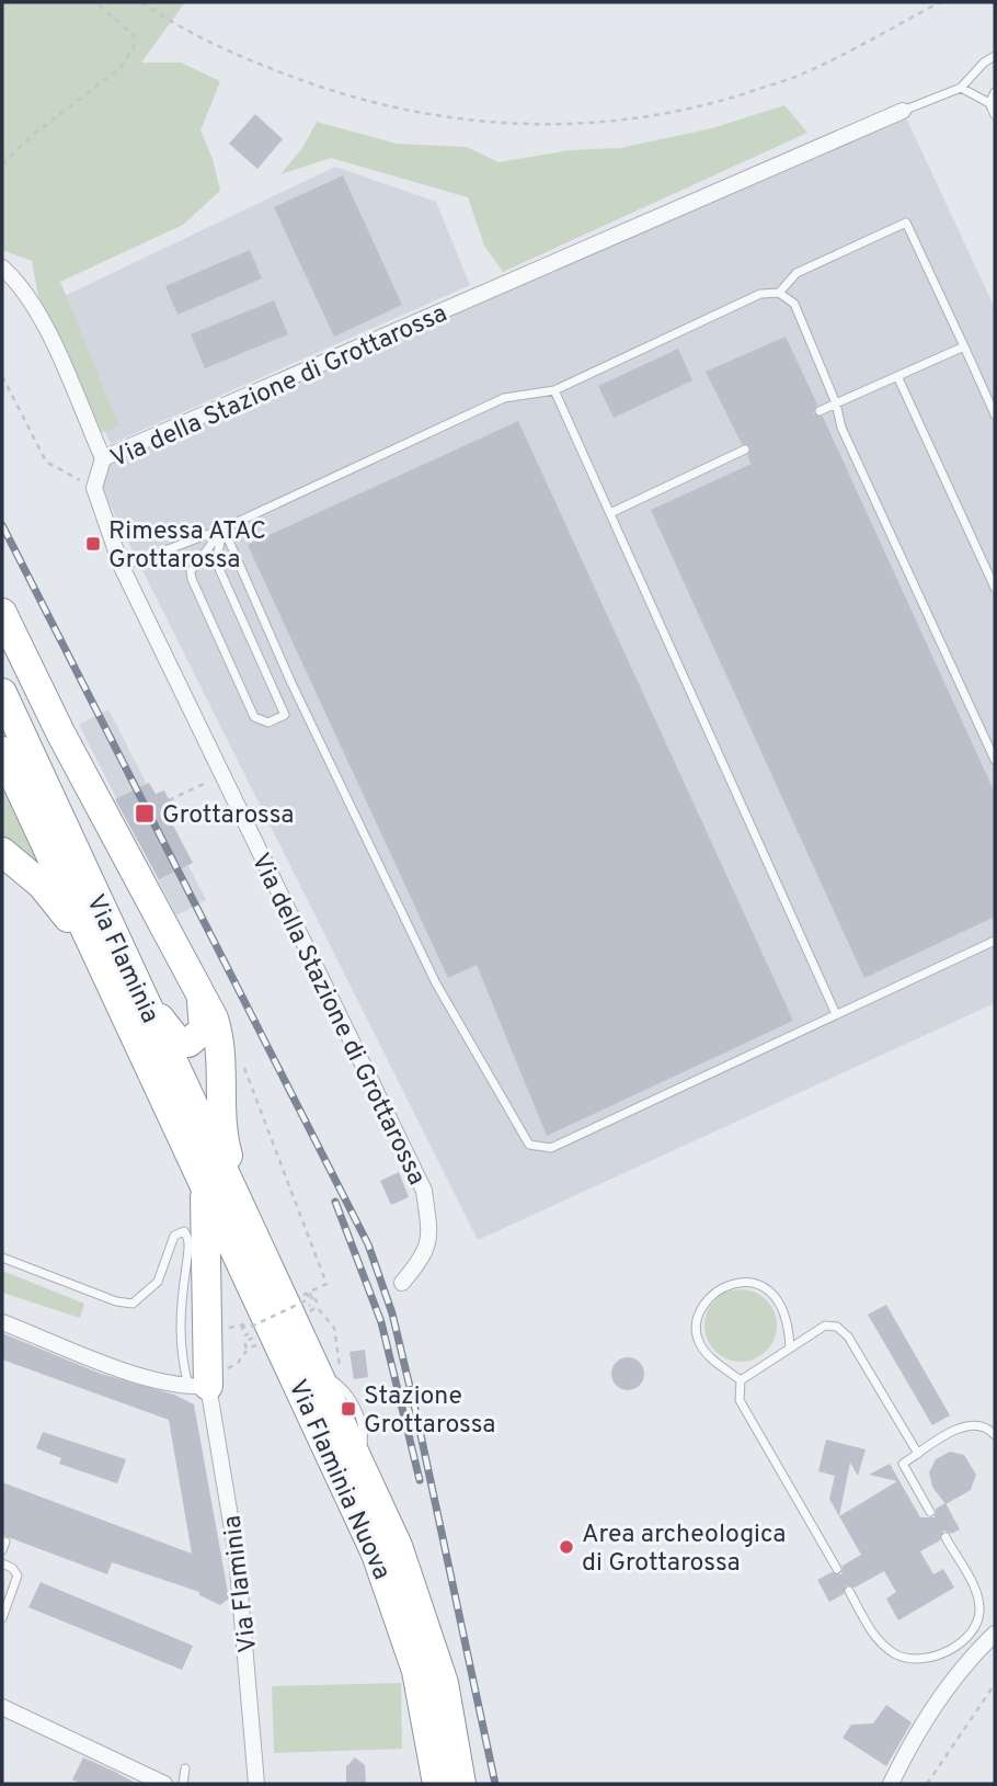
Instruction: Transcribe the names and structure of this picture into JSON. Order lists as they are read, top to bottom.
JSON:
{
  "streets": {
    "highway": ["Via Flaminia", "Via Flaminia Nuova"],
    "street": ["Via della Stazione di Grottarossa"]
  },
  "crossings": [
    ["Via Flaminia", "Via Flaminia Nuova"]
  ],
  "places": {
    "transit": ["Rimessa ATAC Grottarossa", "Grottarossa", "Stazione Grottarossa"],
    "other": ["Area archeologica di Grottarossa"]
  }
}
